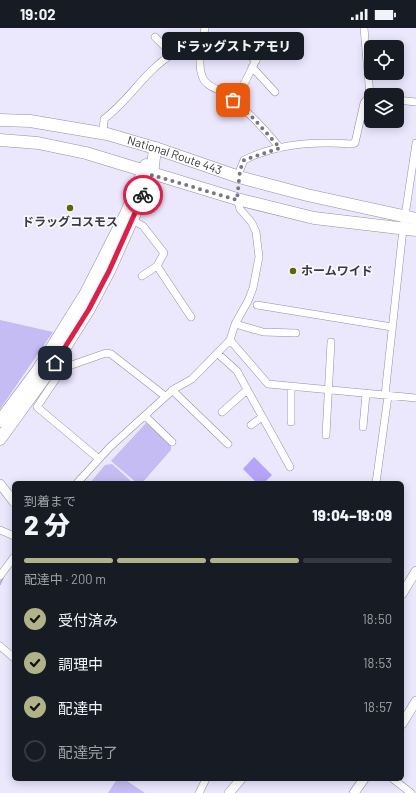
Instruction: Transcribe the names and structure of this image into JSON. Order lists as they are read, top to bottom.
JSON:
{
  "streets": {
    "highway": ["National Route 443"]
  },
  "places": ["ドラッグストアモリ", "ドラッグコスモス", "ホームワイド"],
  "page": {
    "status": "19:02",
    "bubble": "ドラッグストアモリ",
    "heading": ["2 分", "到着まで", "19:04–19:09"],
    "bar": "配達中 · 200 m",
    "list": [
      ["受付済み", "18:50"],
      ["調理中", "18:53"],
      ["配達中", "18:57"],
      "配達完了"
    ]
  }
}
